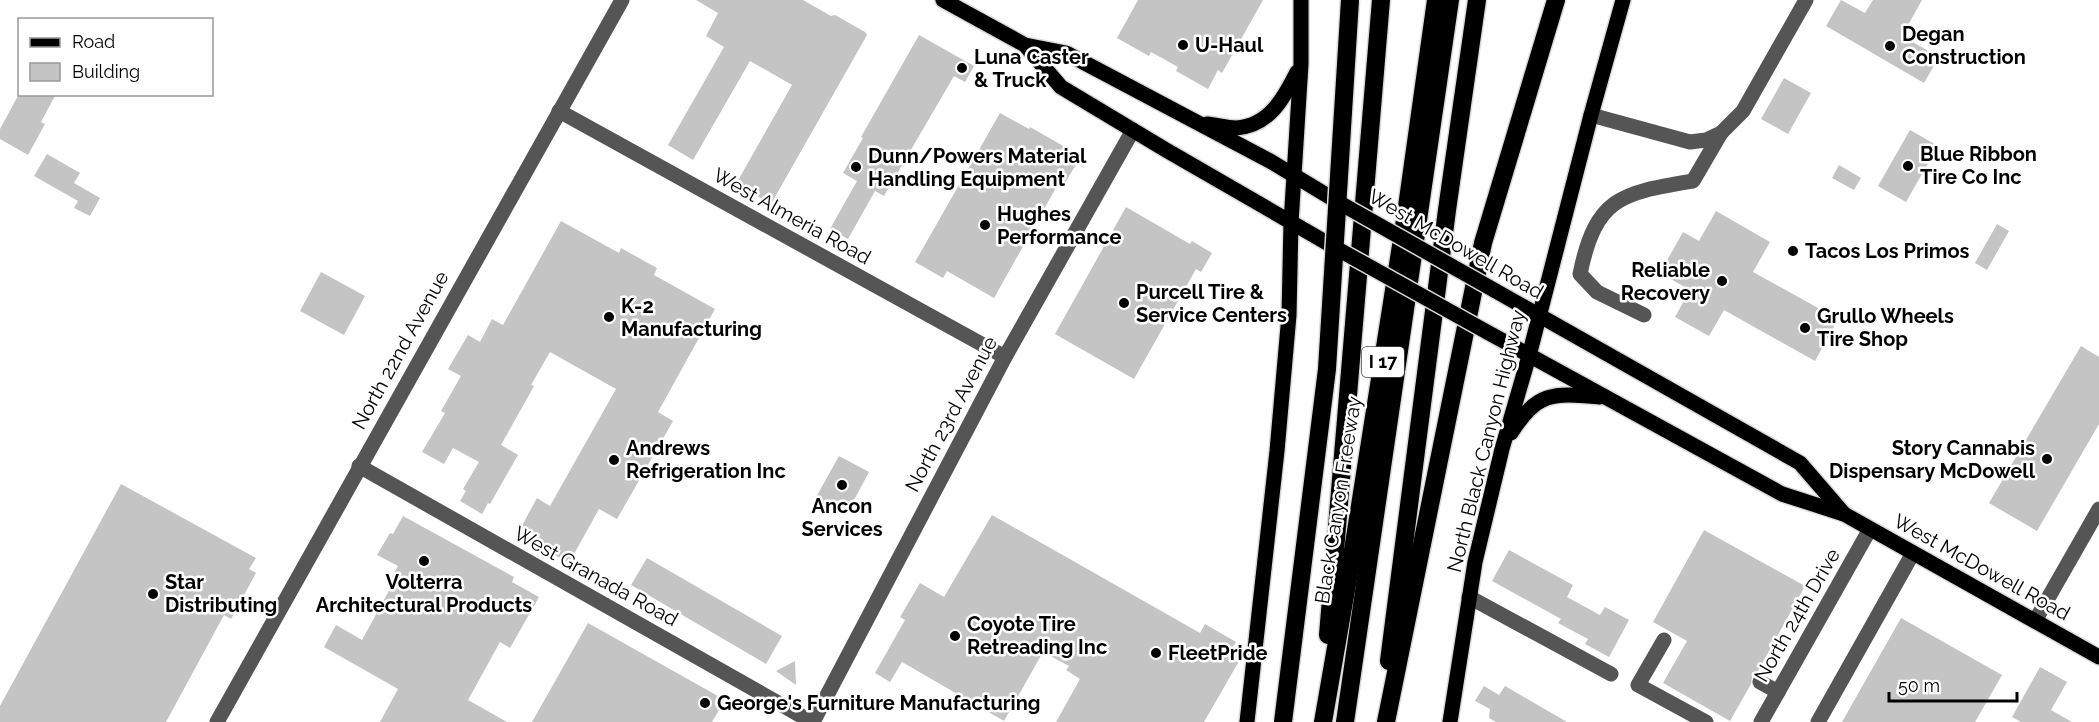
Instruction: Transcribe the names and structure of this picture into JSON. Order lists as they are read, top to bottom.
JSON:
{
  "streets": {
    "highway": ["I 17", "Black Canyon Freeway"],
    "main road": ["West McDowell Road", "North Black Canyon Highway"],
    "street": [
      "West Almeria Road",
      "North 22nd Avenue",
      "North 23rd Avenue",
      "West Granada Road",
      "North 24th Drive"
    ]
  },
  "crossings": [
    ["West Almeria Road", "North 22nd Avenue"],
    ["West Almeria Road", "North 23rd Avenue"],
    ["West McDowell Road", "North 23rd Avenue"],
    ["West McDowell Road", "North Black Canyon Highway"],
    ["West McDowell Road", "North 24th Drive"],
    ["North 22nd Avenue", "West Granada Road"],
    ["North 23rd Avenue", "West Granada Road"]
  ],
  "places": [
    "U-Haul",
    "Degan Construction",
    "Luna Caster & Truck",
    "Blue Ribbon Tire Co Inc",
    "Dunn/Powers Material Handling Equipment",
    "Hughes Performance",
    "Tacos Los Primos",
    "Reliable Recovery",
    "Purcell Tire & Service Centers",
    "K-2 Manufacturing",
    "Grullo Wheels Tire Shop",
    "Story Cannabis Dispensary McDowell",
    "Andrews Refrigeration Inc",
    "Ancon Services",
    "Volterra Architectural Products",
    "Star Distributing",
    "Coyote Tire Retreading Inc",
    "FleetPride",
    "George's Furniture Manufacturing"
  ],
  "legend": ["Road", "Building"],
  "scale_bar": "50 m"
}
